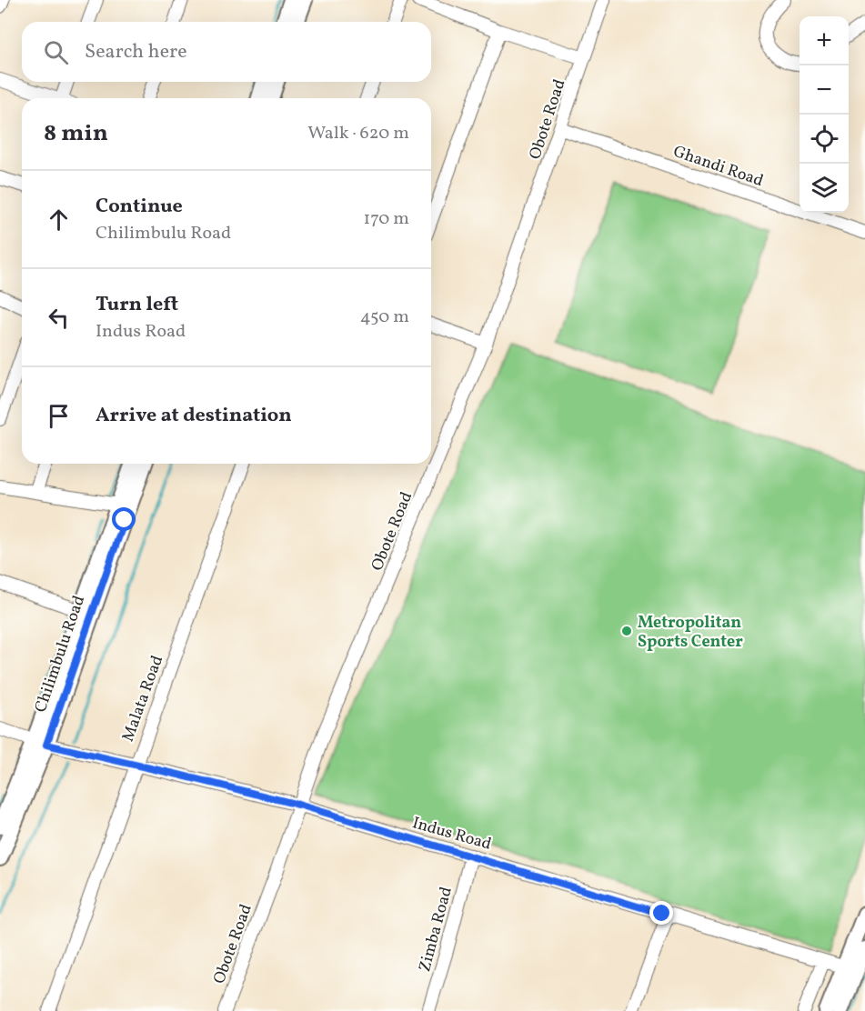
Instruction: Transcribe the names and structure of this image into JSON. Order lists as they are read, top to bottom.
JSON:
{
  "streets": {
    "main road": ["Chilimbulu Road"],
    "street": [
      "Obote Road",
      "Ghandi Road",
      "Malata Road",
      "Indus Road",
      "Zimba Road"
    ]
  },
  "crossings": [
    ["Obote Road", "Ghandi Road"],
    ["Obote Road", "Indus Road"],
    ["Chilimbulu Road", "Indus Road"],
    ["Malata Road", "Indus Road"],
    ["Indus Road", "Zimba Road"]
  ],
  "places": ["Metropolitan Sports Center"],
  "page": {
    "map_buttons": ["+", "−"],
    "search": "Search here",
    "heading": ["8 min", "Walk · 620 m"],
    "list": [
      ["Continue", "Chilimbulu Road", "170 m"],
      ["Turn left", "Indus Road", "450 m"],
      "Arrive at destination"
    ]
  }
}
